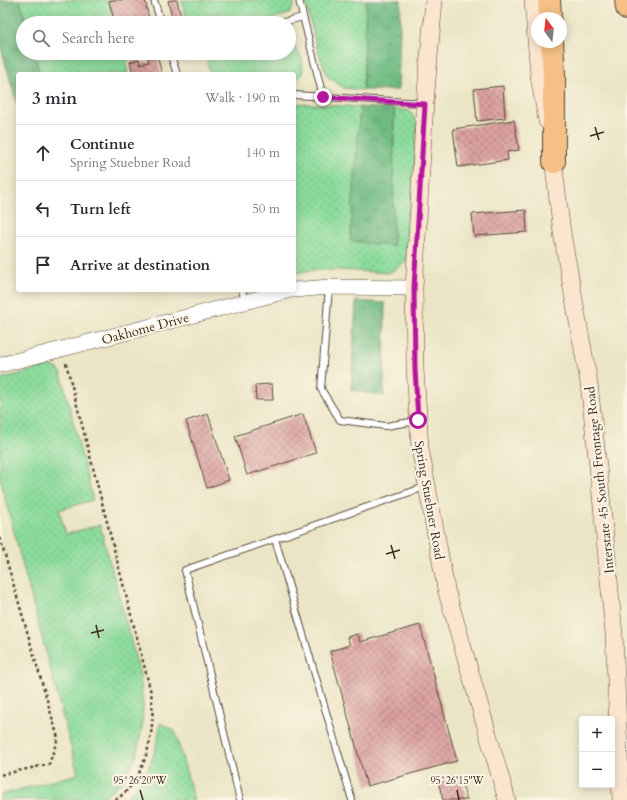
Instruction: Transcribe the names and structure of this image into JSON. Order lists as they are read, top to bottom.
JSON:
{
  "streets": {
    "main road": ["Interstate 45 South Frontage Road", "Spring Stuebner Road"],
    "street": ["Oakhome Drive"]
  },
  "north": "top",
  "page": {
    "search": "Search here",
    "heading": ["3 min", "Walk · 190 m"],
    "list": [
      ["Continue", "Spring Stuebner Road", "140 m"],
      ["Turn left", "50 m"],
      "Arrive at destination"
    ],
    "map_buttons": ["+", "−"]
  },
  "coordinates": ["95°26'20\"W", "95°26'15\"W"]
}
